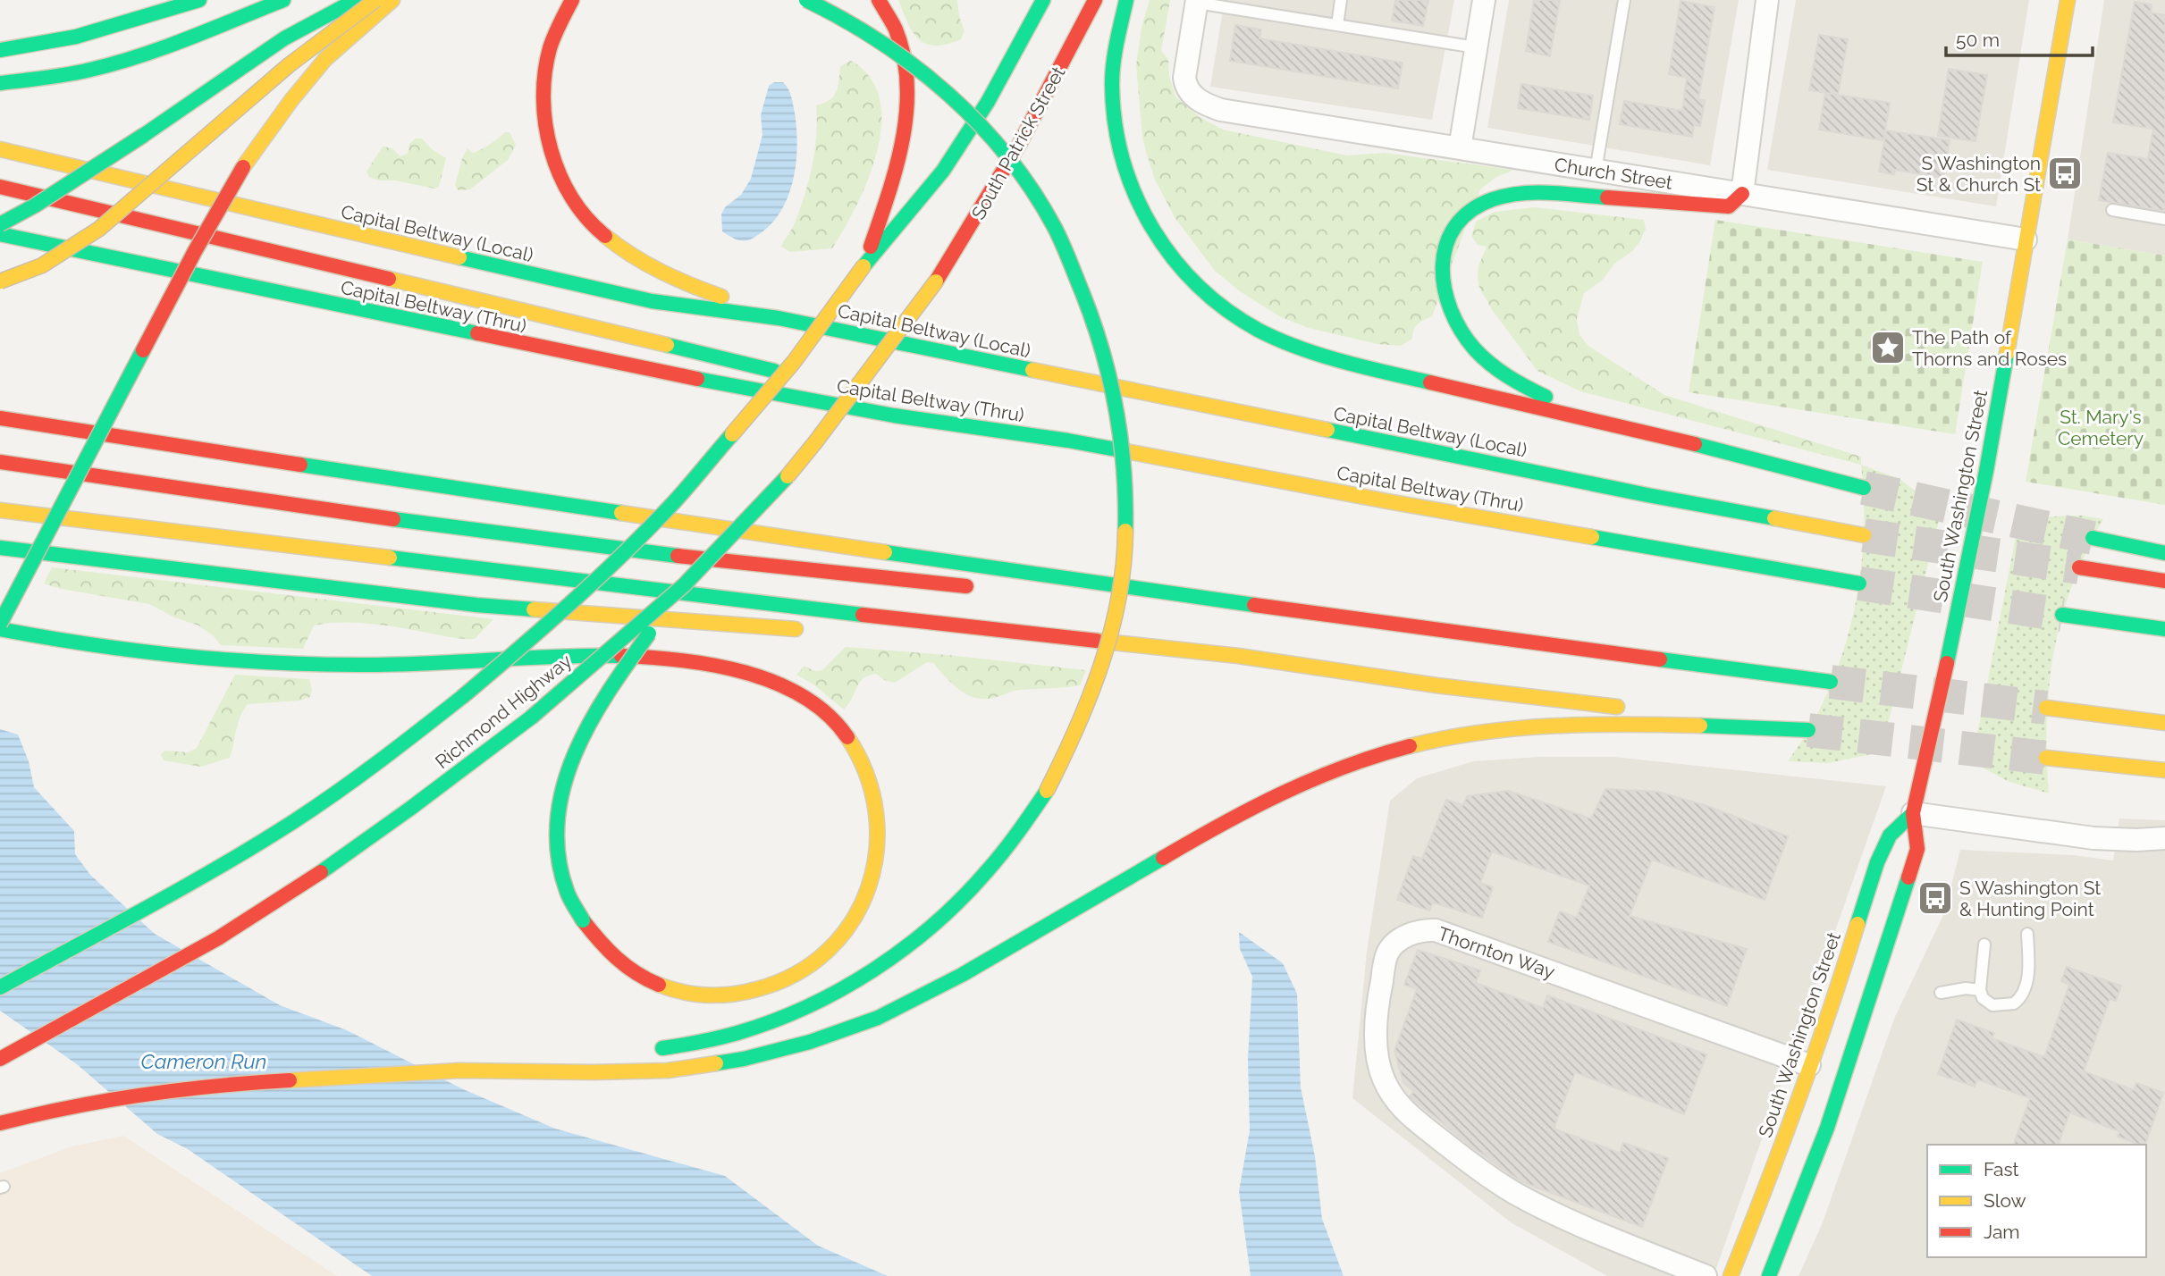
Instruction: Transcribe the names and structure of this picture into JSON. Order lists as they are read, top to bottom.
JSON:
{
  "streets": {
    "main road": [
      "South Patrick Street",
      "Capital Beltway (Local)",
      "Capital Beltway (Thru)",
      "South Washington Street",
      "Richmond Highway"
    ],
    "street": ["Church Street", "Thornton Way"]
  },
  "crossings": [
    ["South Patrick Street", "Richmond Highway"],
    ["Church Street", "South Washington Street"],
    ["South Washington Street", "Thornton Way"]
  ],
  "water": ["Cameron Run"],
  "parks": ["St. Mary's Cemetery"],
  "places": {
    "bus stop": ["S Washington St & Church St", "S Washington St & Hunting Point"],
    "place": ["The Path of Thorns and Roses"]
  },
  "legend": ["Fast", "Slow", "Jam"],
  "scale_bar": "50 m"
}
